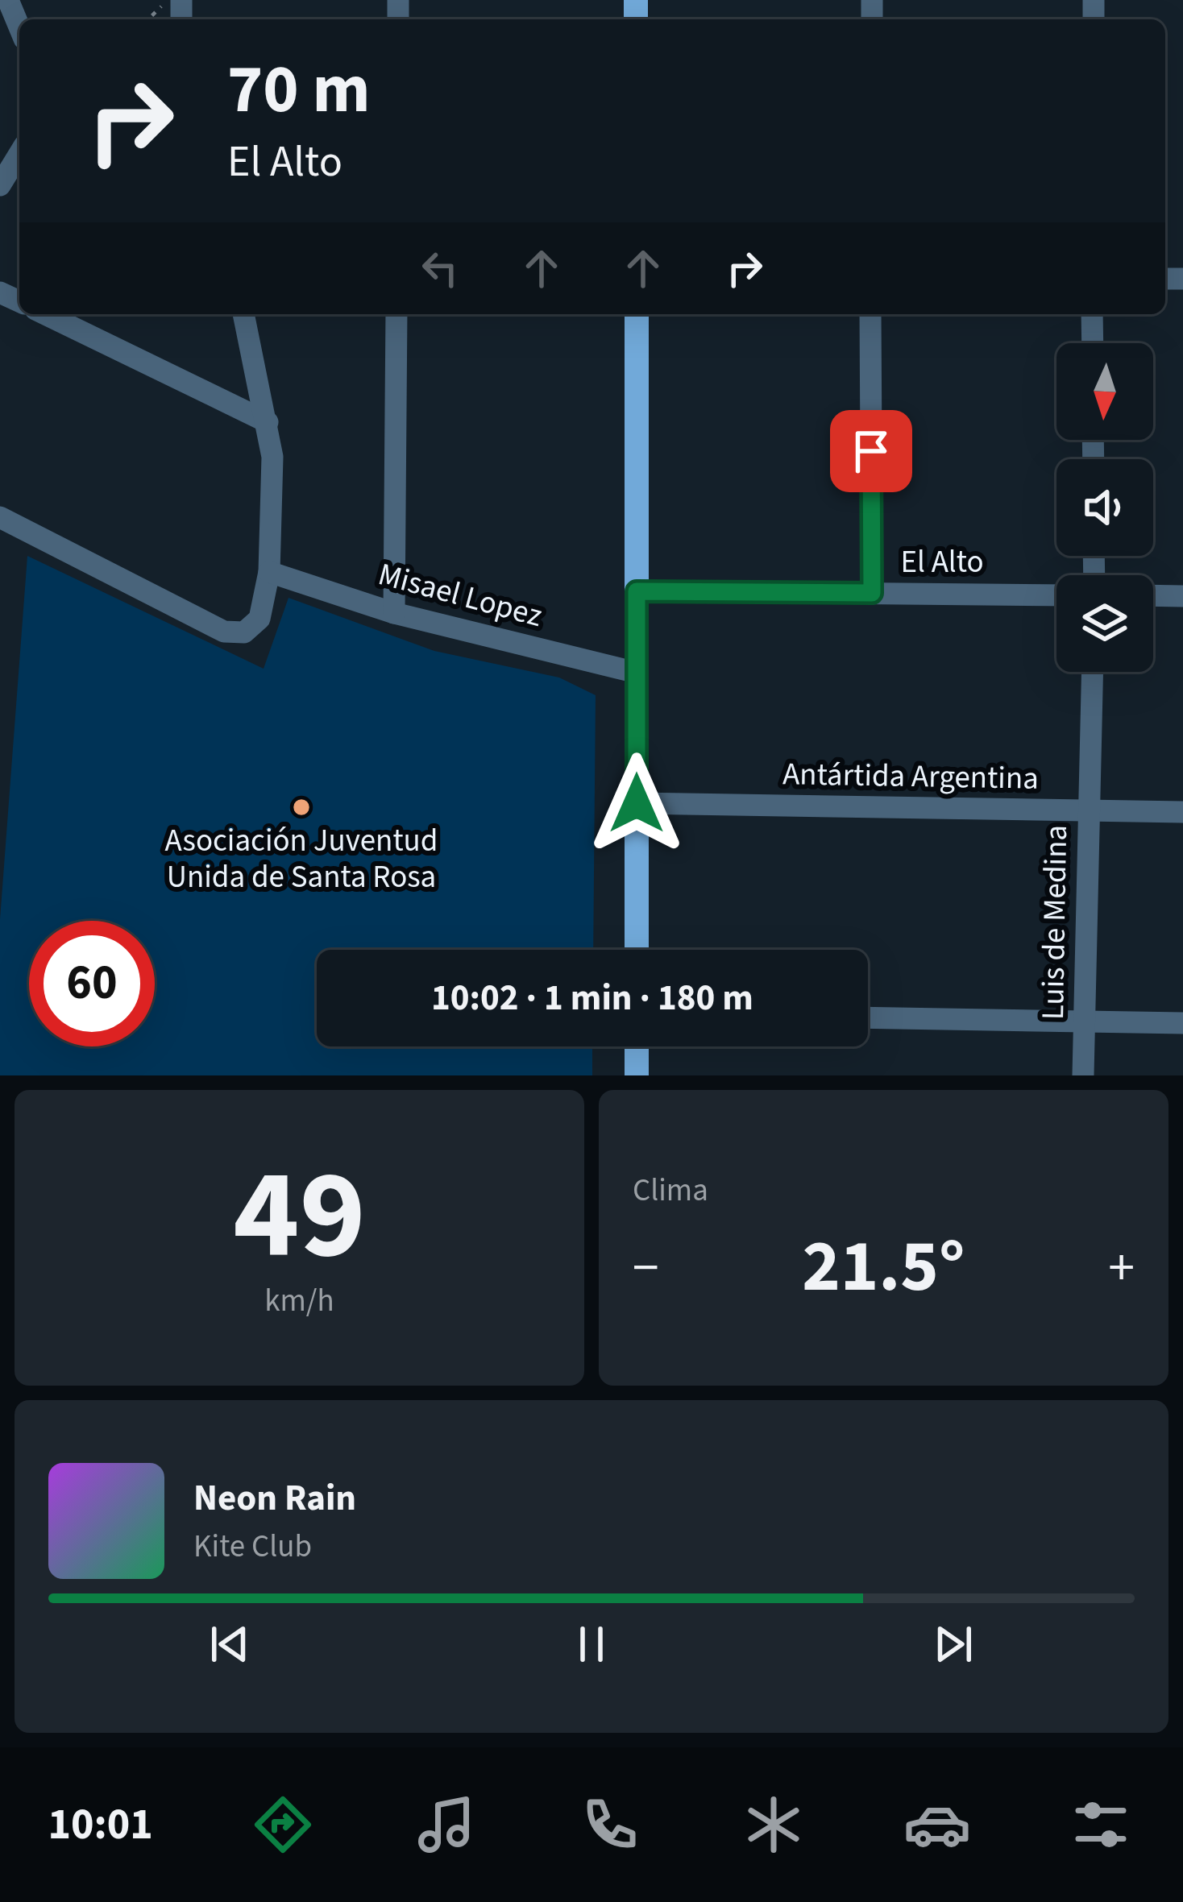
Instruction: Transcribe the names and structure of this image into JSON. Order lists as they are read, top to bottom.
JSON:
{
  "streets": {
    "street": [
      "El Alto",
      "Misael Lopez",
      "Antártida Argentina",
      "Luis de Medina"
    ]
  },
  "crossings": [
    ["Antártida Argentina", "Luis de Medina"]
  ],
  "places": ["Asociación Juventud Unida de Santa Rosa"],
  "north": "bottom",
  "page": {
    "turn": ["70 m", "El Alto"],
    "limit": "60",
    "trip": "10:02 · 1 min · 180 m",
    "tile": [
      ["49", "km/h"],
      "Clima"
    ],
    "heat": ["−", "21.5°", "+"],
    "song": ["Neon Rain", "Kite Club"],
    "tabs": "10:01"
  }
}
